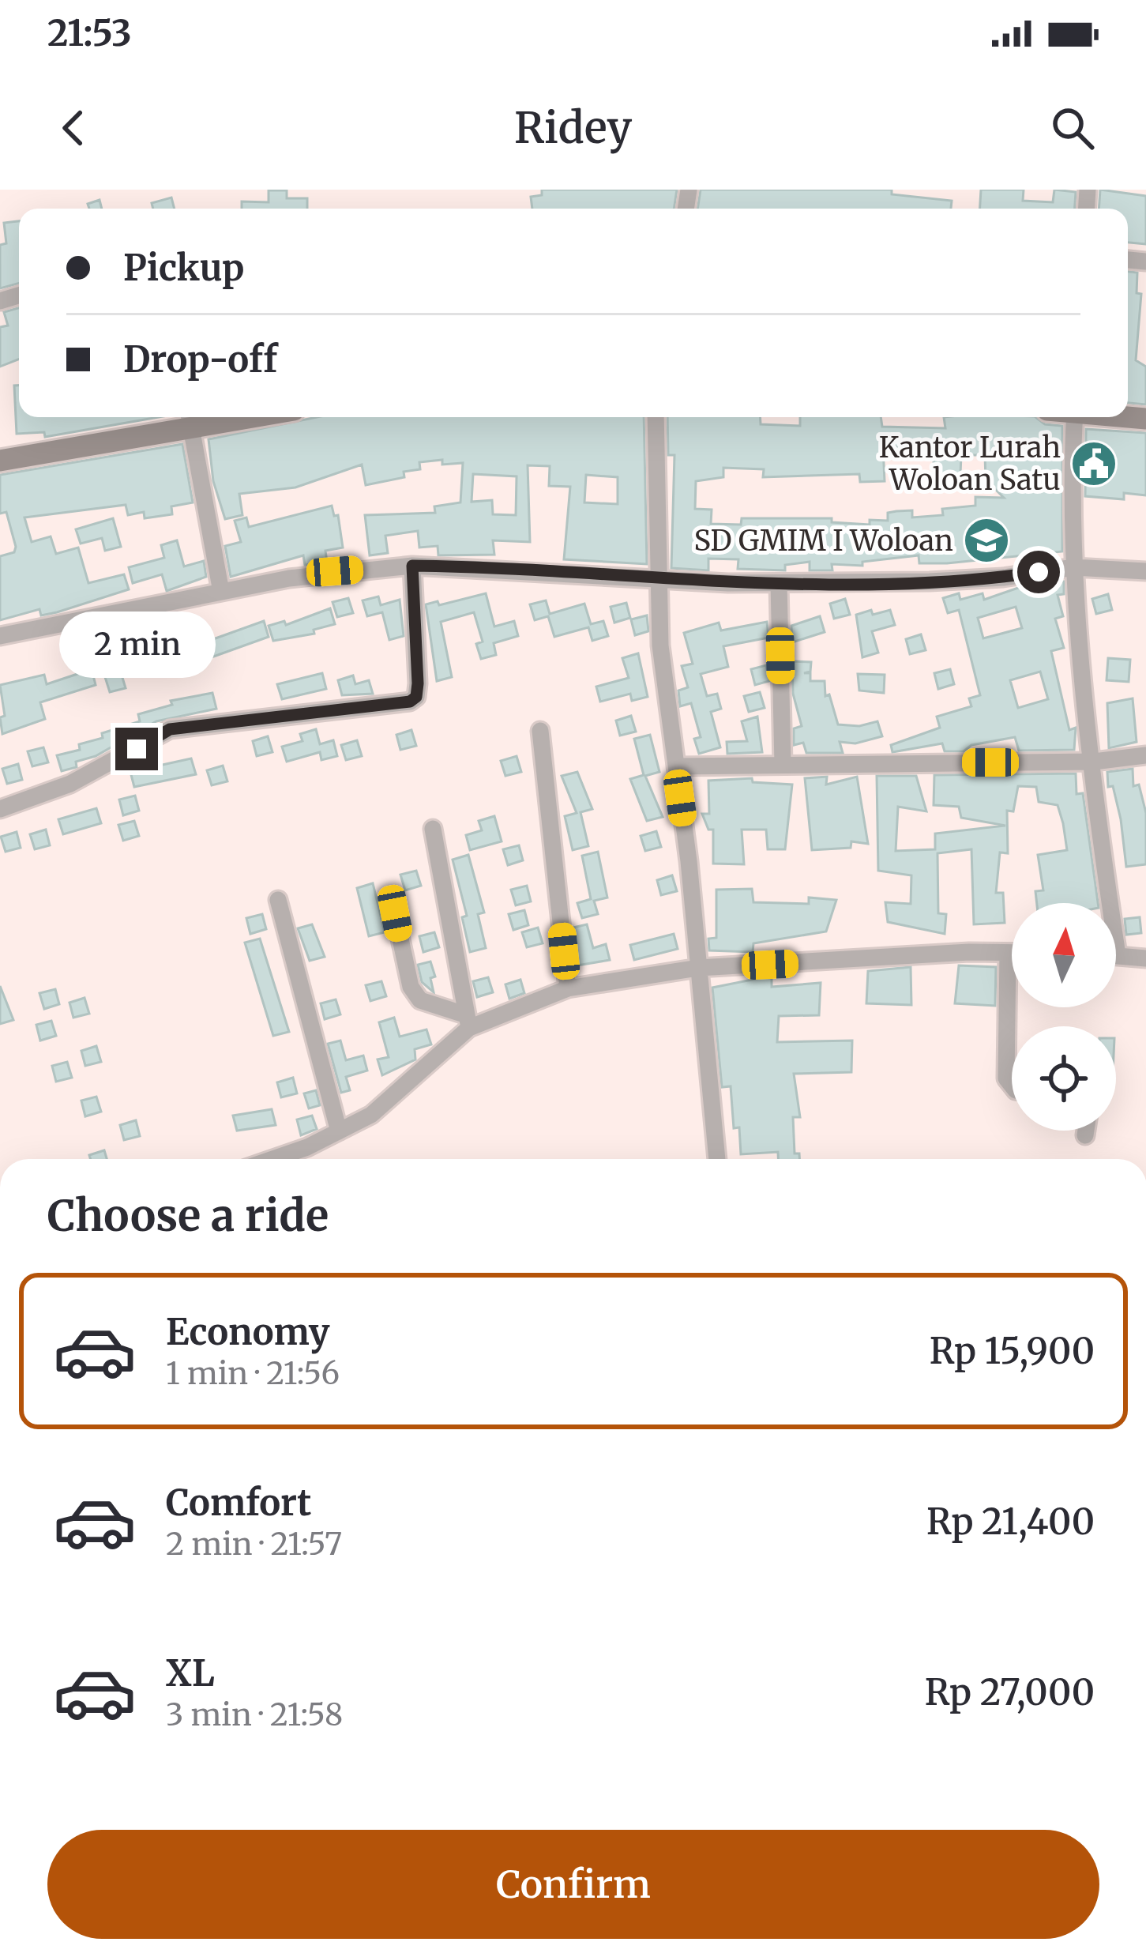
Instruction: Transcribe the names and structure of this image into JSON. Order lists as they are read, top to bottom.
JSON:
{
  "places": {
    "public building": ["Kantor Lurah Woloan Satu"],
    "school or university": ["SD GMIM I Woloan"]
  },
  "north": "top",
  "page": {
    "status": "21:53",
    "header": "Ridey",
    "banner": ["Pickup", "Drop-off"],
    "bubble": "2 min",
    "heading": "Choose a ride",
    "list": [
      {
        "name": "Economy",
        "note": "1 min · 21:56",
        "value": "Rp 15,900"
      },
      {
        "name": "Comfort",
        "note": "2 min · 21:57",
        "value": "Rp 21,400"
      },
      {
        "name": "XL",
        "note": "3 min · 21:58",
        "value": "Rp 27,000"
      }
    ],
    "buttons": "Confirm"
  }
}
